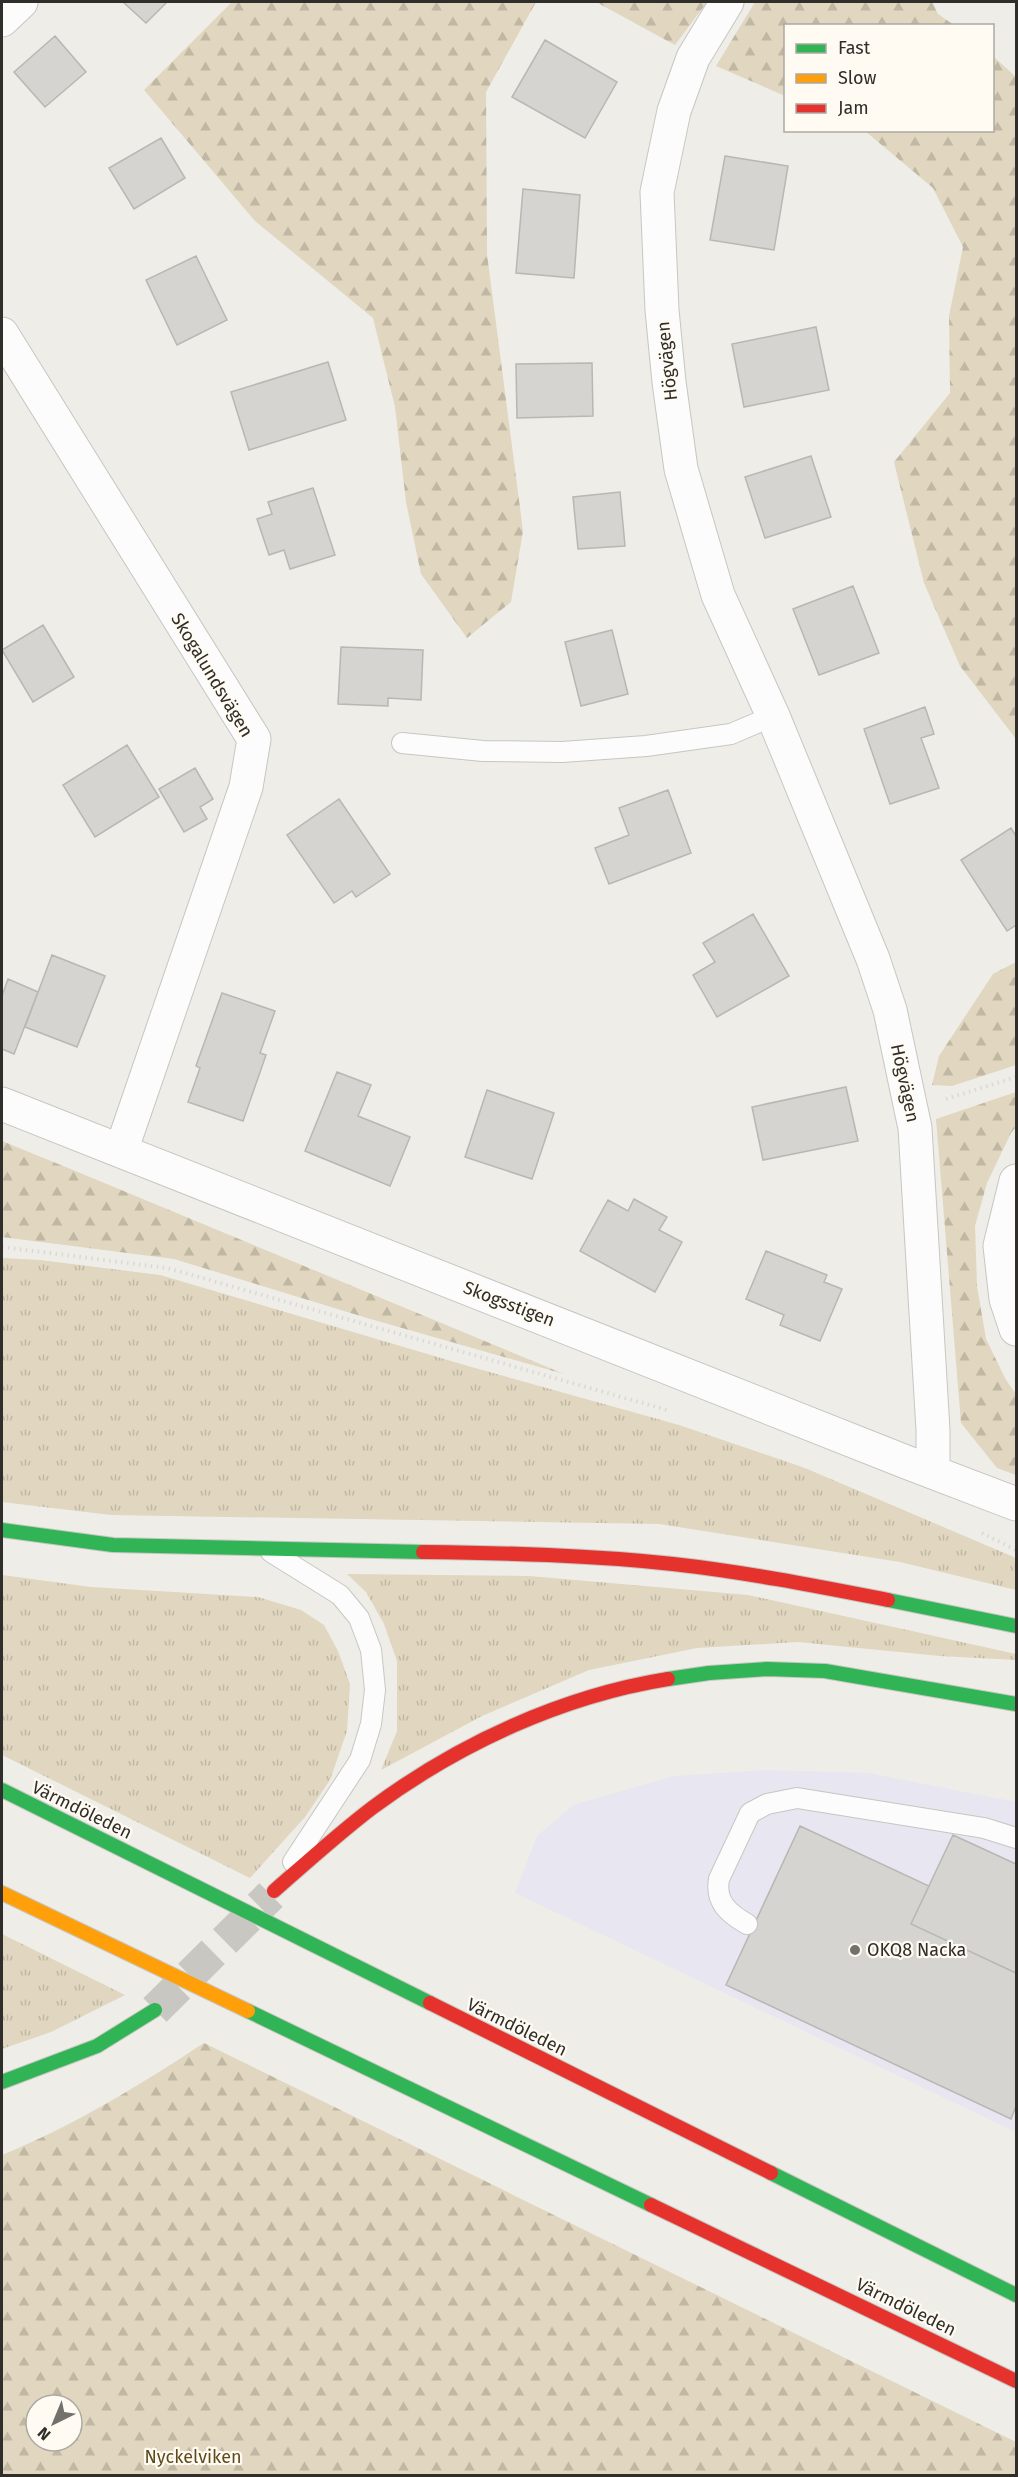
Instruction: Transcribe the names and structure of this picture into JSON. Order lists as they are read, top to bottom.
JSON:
{
  "streets": {
    "highway": ["Värmdöleden"],
    "street": ["Högvägen", "Skogalundsvägen", "Skogsstigen"]
  },
  "crossings": [
    ["Högvägen", "Skogsstigen"],
    ["Skogalundsvägen", "Skogsstigen"]
  ],
  "parks": ["Nyckelviken"],
  "places": ["OKQ8 Nacka"],
  "legend": ["Fast", "Slow", "Jam"],
  "north": "bottom left"
}
